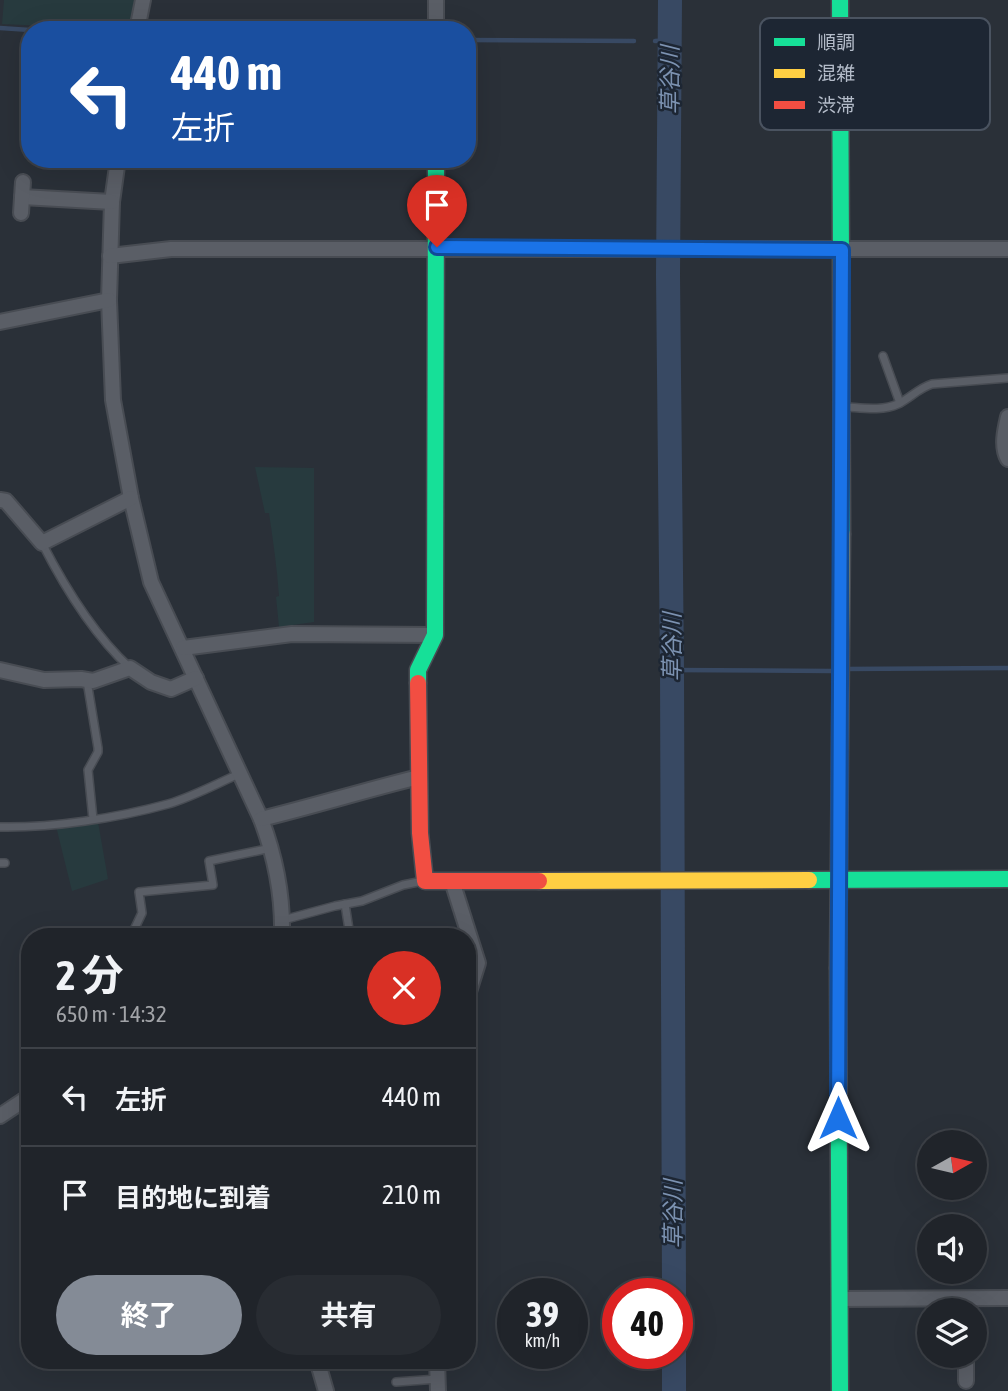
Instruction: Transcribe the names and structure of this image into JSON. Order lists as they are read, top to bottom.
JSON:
{
  "water": ["草谷川"],
  "legend": ["順調", "混雑", "渋滞"],
  "north": "right",
  "page": {
    "turn": ["440 m", "左折"],
    "heading": ["2 分", "650 m · 14:32"],
    "list": [
      {
        "name": "左折",
        "value": "440 m"
      },
      {
        "name": "目的地に到着",
        "value": "210 m"
      }
    ],
    "buttons": ["終了", "共有"],
    "speed": "39 km/h",
    "limit": "40"
  }
}
